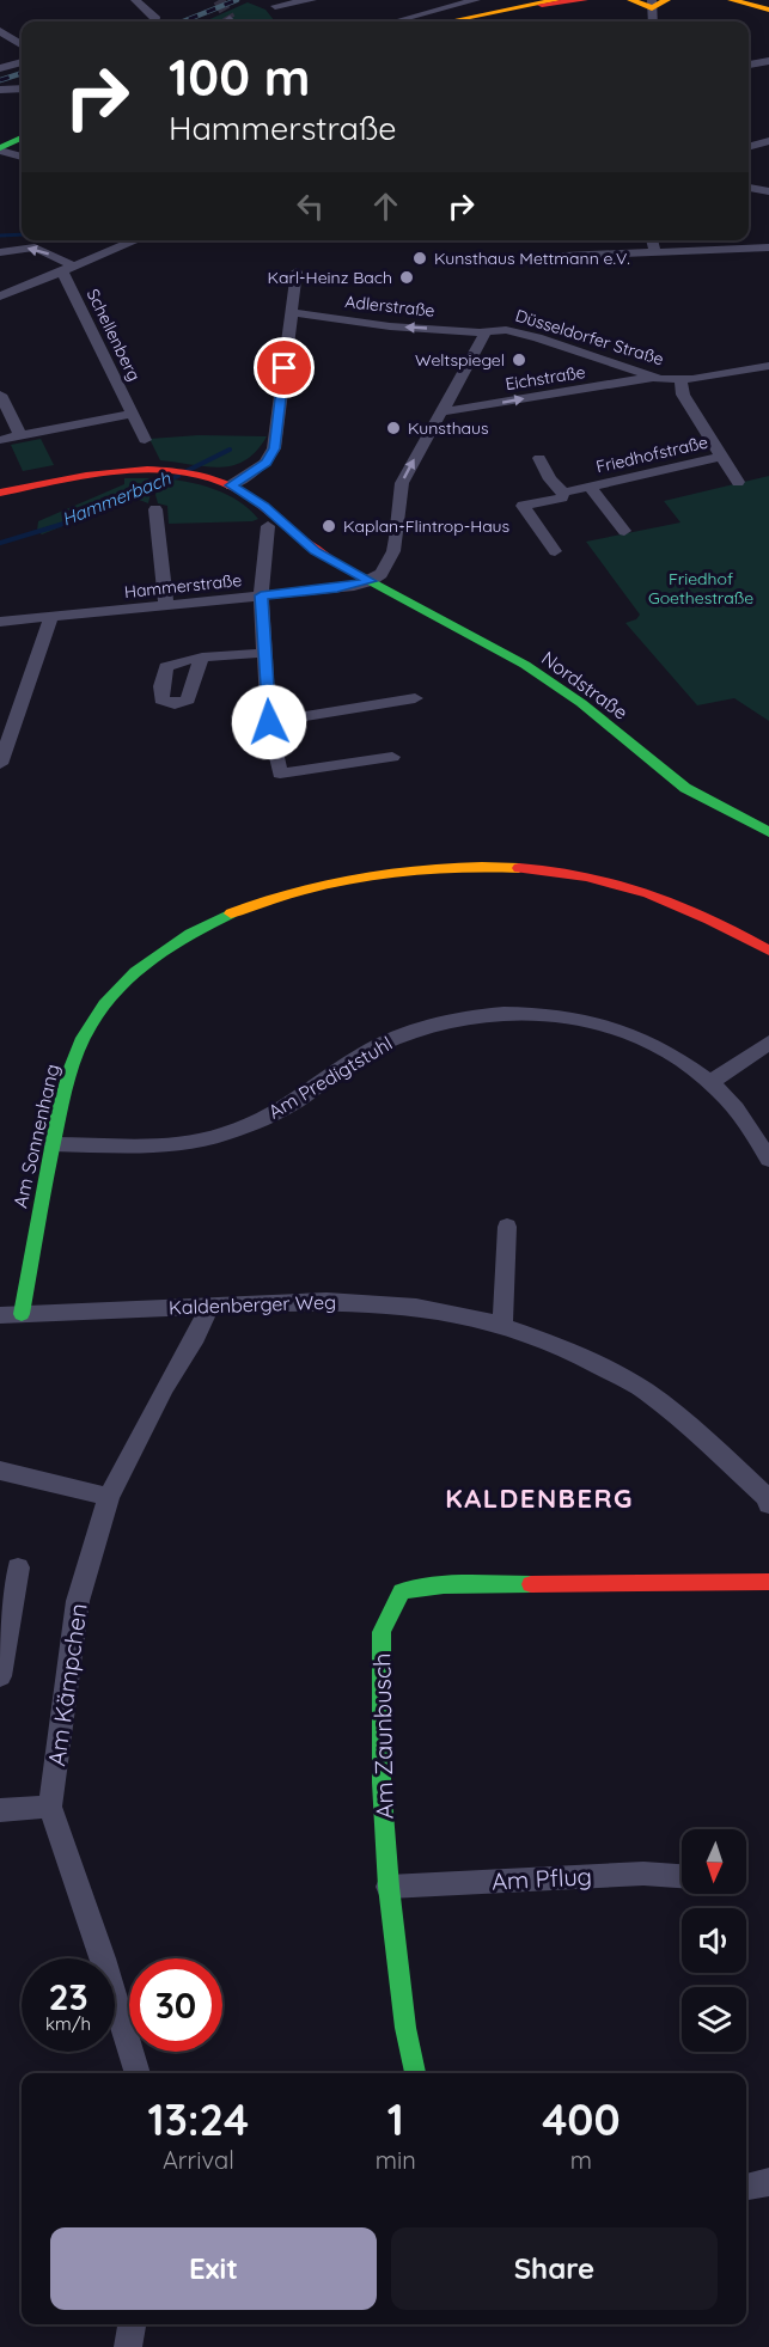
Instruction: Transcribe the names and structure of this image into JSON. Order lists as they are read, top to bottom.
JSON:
{
  "streets": {
    "street": [
      "Adlerstraße",
      "Schellenberg",
      "Düsseldorfer Straße",
      "Eichstraße",
      "Friedhofstraße",
      "Hammerstraße",
      "Nordstraße",
      "Am Predigtstuhl",
      "Am Sonnenhang",
      "Kaldenberger Weg",
      "Am Kämpchen",
      "Am Zaunbusch",
      "Am Pflug"
    ]
  },
  "crossings": [
    ["Adlerstraße", "Düsseldorfer Straße"],
    ["Düsseldorfer Straße", "Eichstraße"],
    ["Düsseldorfer Straße", "Friedhofstraße"],
    ["Hammerstraße", "Nordstraße"],
    ["Am Predigtstuhl", "Am Sonnenhang"],
    ["Am Sonnenhang", "Kaldenberger Weg"],
    ["Kaldenberger Weg", "Am Kämpchen"],
    ["Am Zaunbusch", "Am Pflug"]
  ],
  "one_way": ["Adlerstraße"],
  "districts": ["KALDENBERG"],
  "water": ["Hammerbach"],
  "parks": ["Friedhof Goethestraße"],
  "places": [
    "Kunsthaus Mettmann e.V.",
    "Karl-Heinz Bach",
    "Weltspiegel",
    "Kunsthaus",
    "Kaplan-Flintrop-Haus"
  ],
  "north": "bottom",
  "page": {
    "turn": ["100 m", "Hammerstraße"],
    "speed": "23 km/h",
    "limit": "30",
    "eta": [
      "13:24",
      "Arrival",
      "1",
      "min",
      "400",
      "m"
    ],
    "buttons": ["Exit", "Share"]
  }
}
